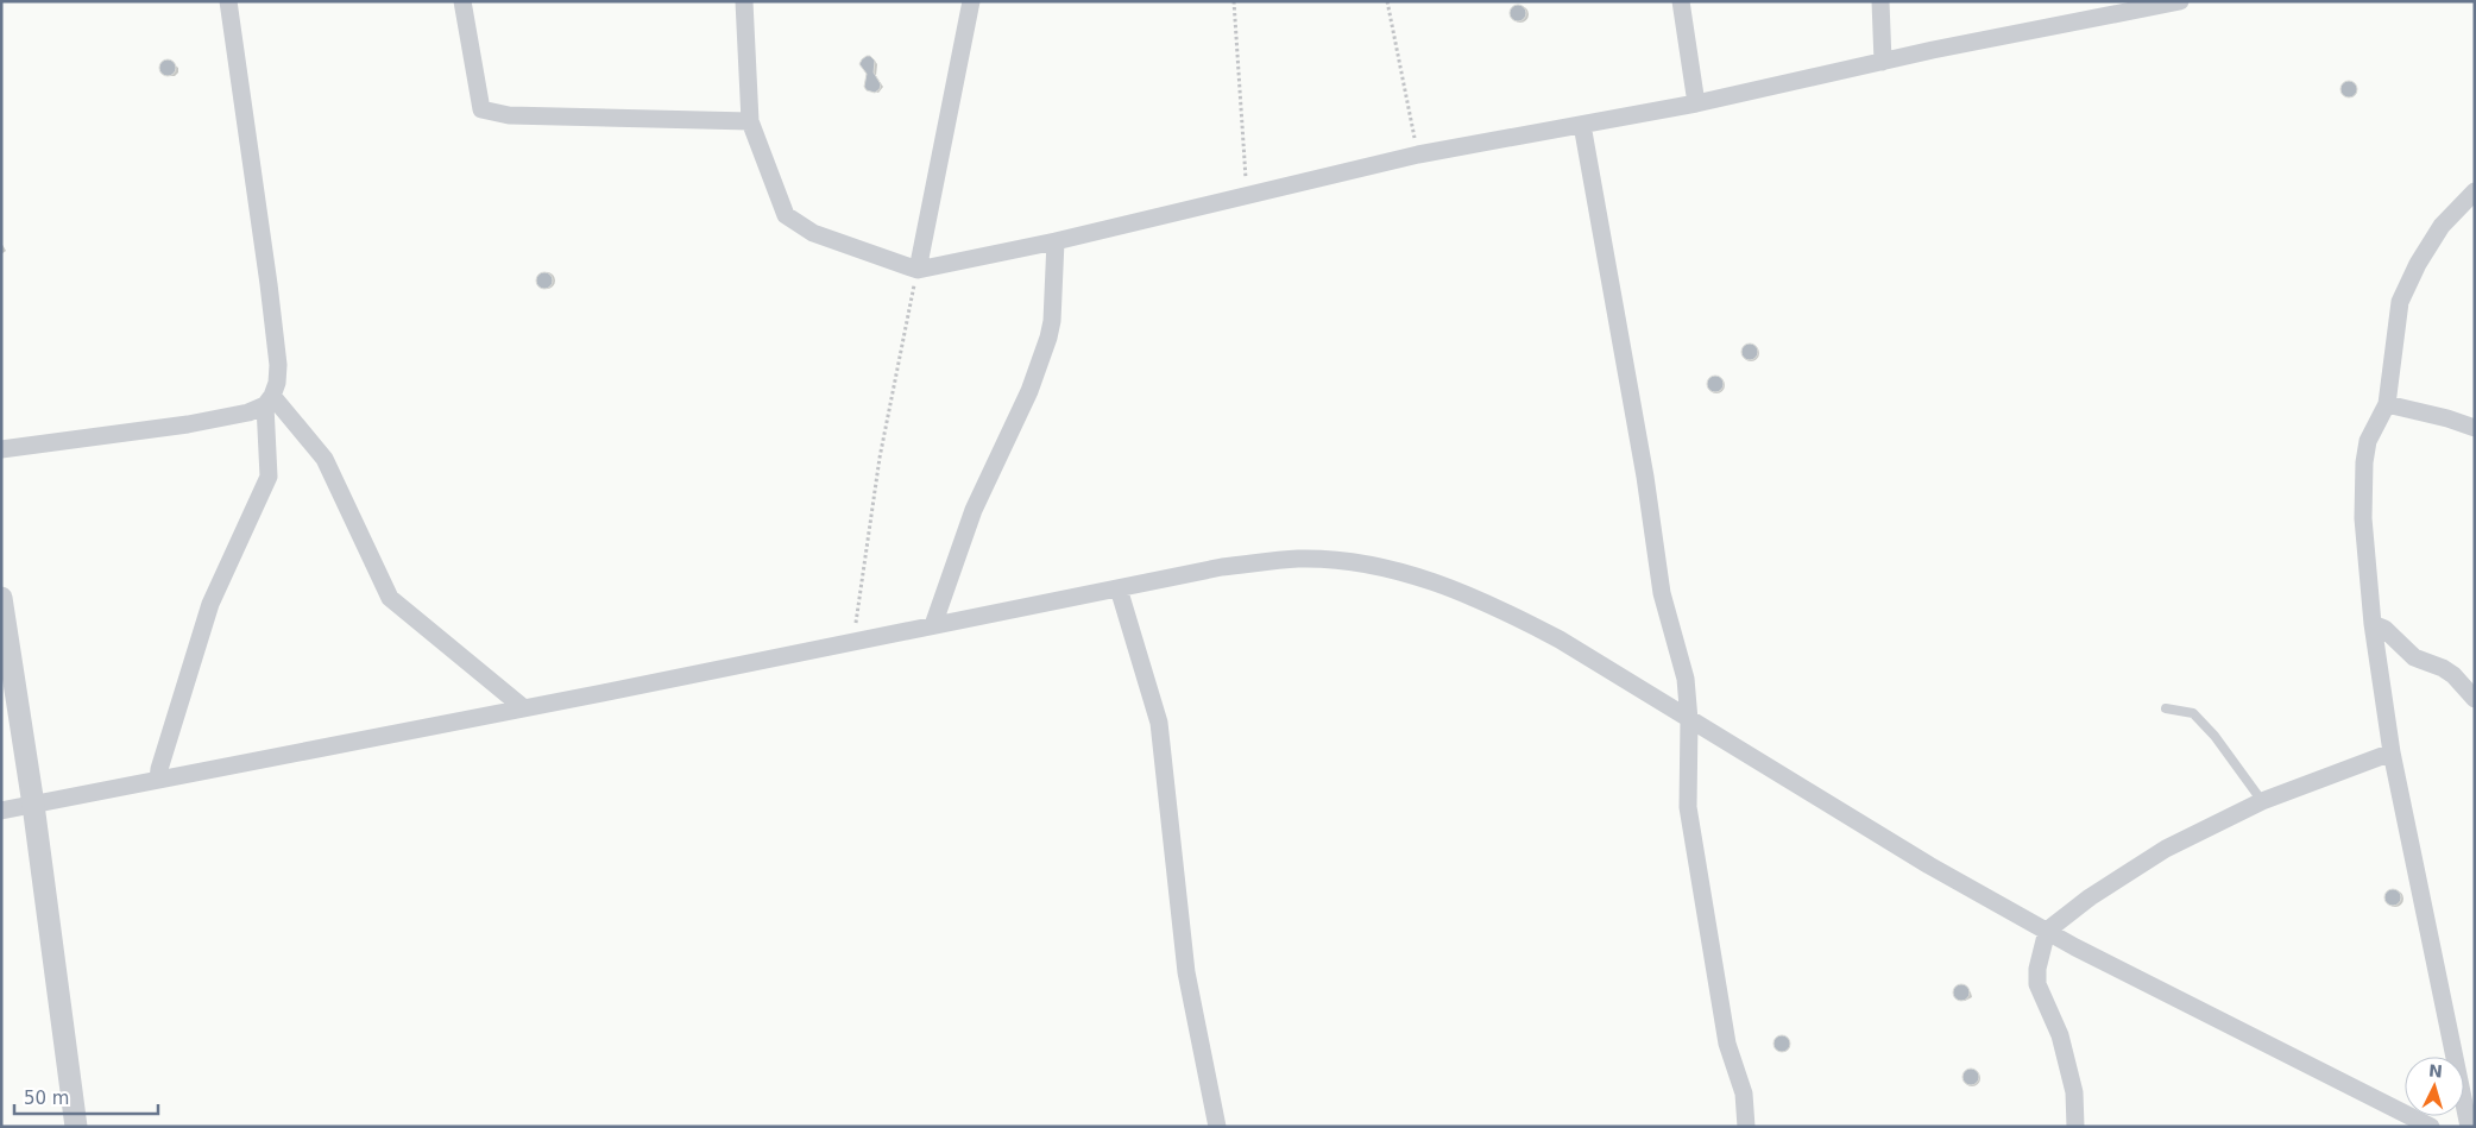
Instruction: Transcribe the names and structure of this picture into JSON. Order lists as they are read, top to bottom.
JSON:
{
  "scale_bar": "50 m",
  "north": "top"
}
